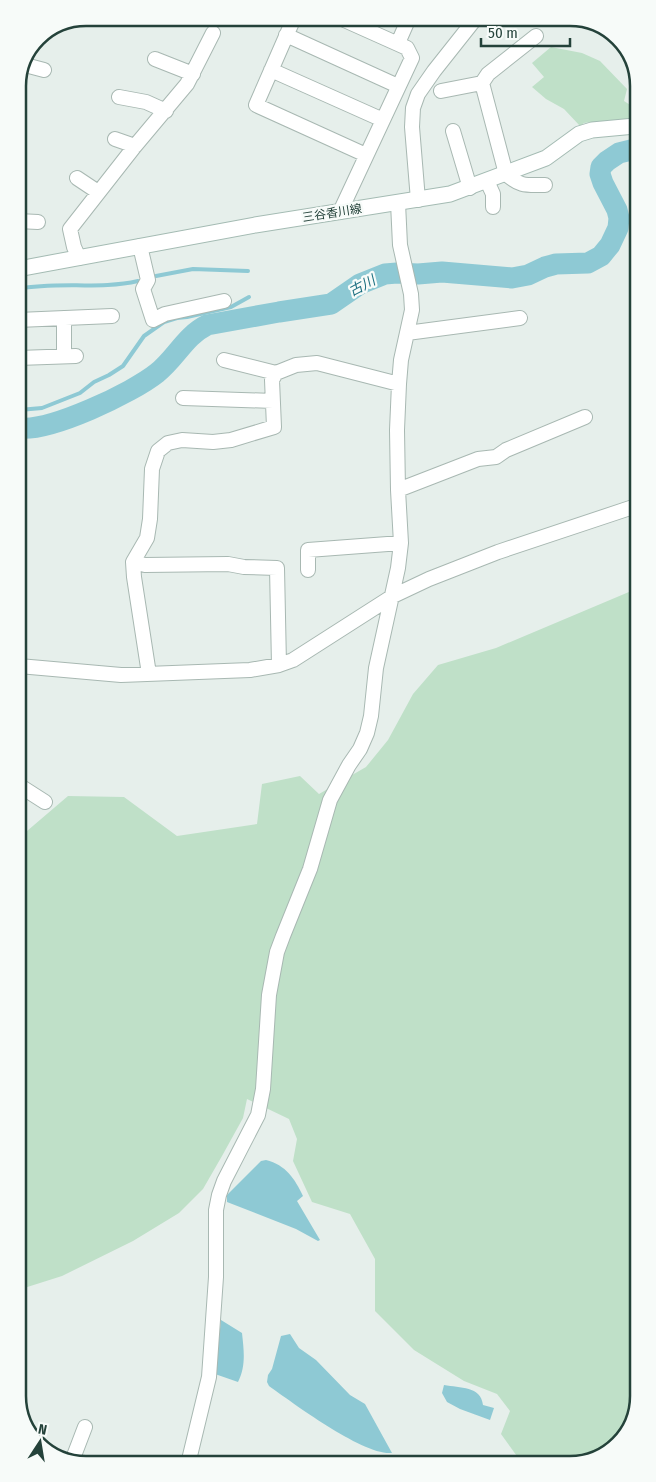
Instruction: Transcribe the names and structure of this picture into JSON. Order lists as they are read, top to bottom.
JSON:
{
  "streets": {
    "main road": ["三谷香川線"]
  },
  "water": ["古川"],
  "scale_bar": "50 m",
  "north": "top"
}
